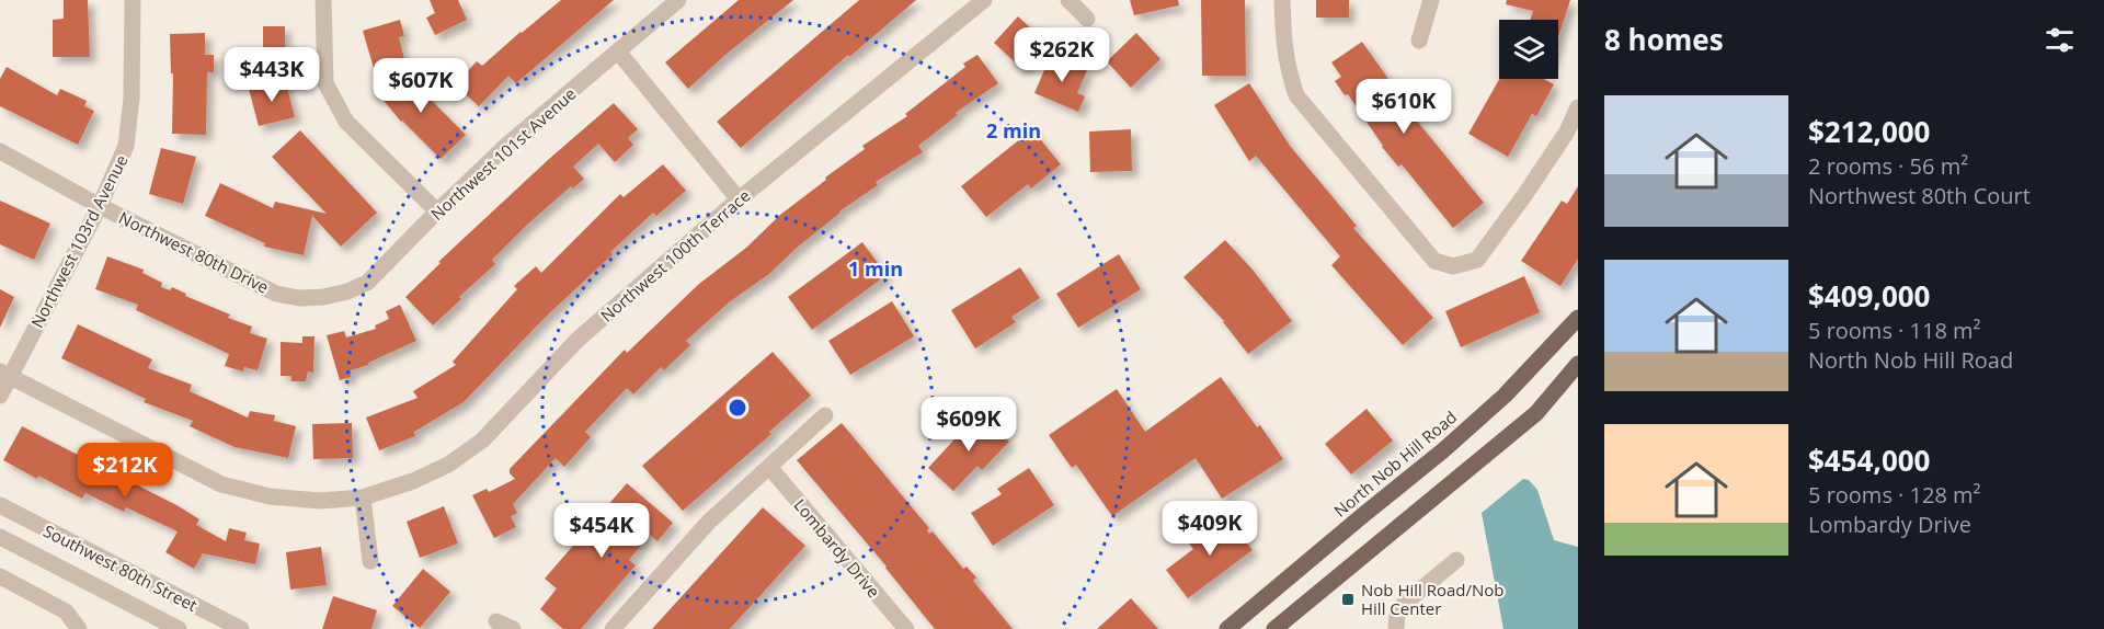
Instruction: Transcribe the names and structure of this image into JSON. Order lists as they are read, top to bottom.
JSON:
{
  "streets": {
    "main road": ["North Nob Hill Road"],
    "street": [
      "Northwest 101st Avenue",
      "Northwest 103rd Avenue",
      "Northwest 80th Drive",
      "Northwest 100th Terrace",
      "Lombardy Drive",
      "Southwest 80th Street"
    ]
  },
  "crossings": [
    ["Northwest 101st Avenue", "Northwest 80th Drive"],
    ["Northwest 103rd Avenue", "Northwest 80th Drive"],
    ["Northwest 103rd Avenue", "Northwest 100th Terrace"]
  ],
  "places": {
    "transit": ["Nob Hill Road/Nob Hill Center"]
  },
  "page": {
    "heading": "8 homes",
    "price": [
      "$262K",
      "$443K",
      "$607K",
      "$610K",
      "$609K",
      "$212K",
      "$409K",
      "$454K"
    ],
    "list": [
      {
        "name": "$212,000",
        "note": "2 rooms · 56 m² · Northwest 80th Court"
      },
      {
        "name": "$409,000",
        "note": "5 rooms · 118 m² · North Nob Hill Road"
      },
      {
        "name": "$454,000",
        "note": "5 rooms · 128 m² · Lombardy Drive"
      }
    ]
  },
  "rings": ["2 min", "1 min"]
}
